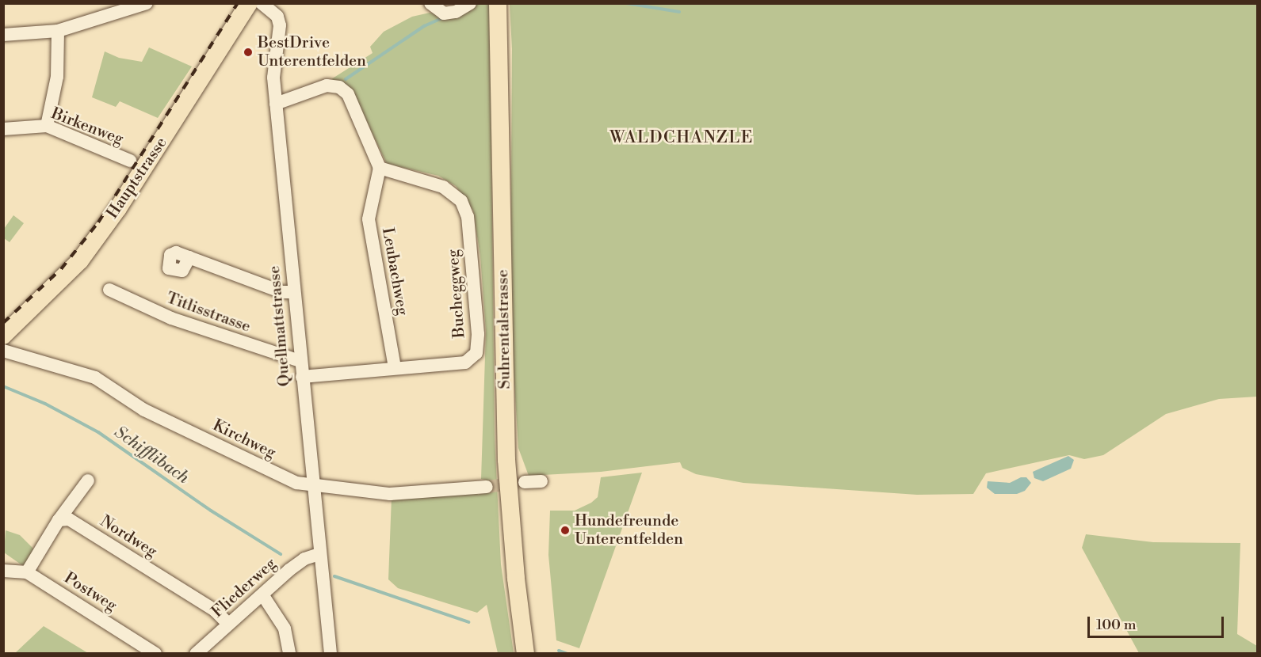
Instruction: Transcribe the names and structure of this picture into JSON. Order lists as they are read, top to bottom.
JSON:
{
  "streets": {
    "main road": ["Hauptstrasse", "Suhrentalstrasse"],
    "street": [
      "Birkenweg",
      "Leubachweg",
      "Bucheggweg",
      "Titlisstrasse",
      "Quellmattstrasse",
      "Kirchweg",
      "Nordweg",
      "Fliederweg",
      "Postweg"
    ]
  },
  "crossings": [
    ["Leubachweg", "Bucheggweg"],
    ["Bucheggweg", "Quellmattstrasse"],
    ["Titlisstrasse", "Quellmattstrasse"],
    ["Quellmattstrasse", "Kirchweg"],
    ["Quellmattstrasse", "Fliederweg"],
    ["Nordweg", "Fliederweg"]
  ],
  "districts": ["WALDCHANZLE"],
  "water": ["Schifflibach"],
  "places": ["BestDrive Unterentfelden", "Hundefreunde Unterentfelden"],
  "scale_bar": "100 m"
}
